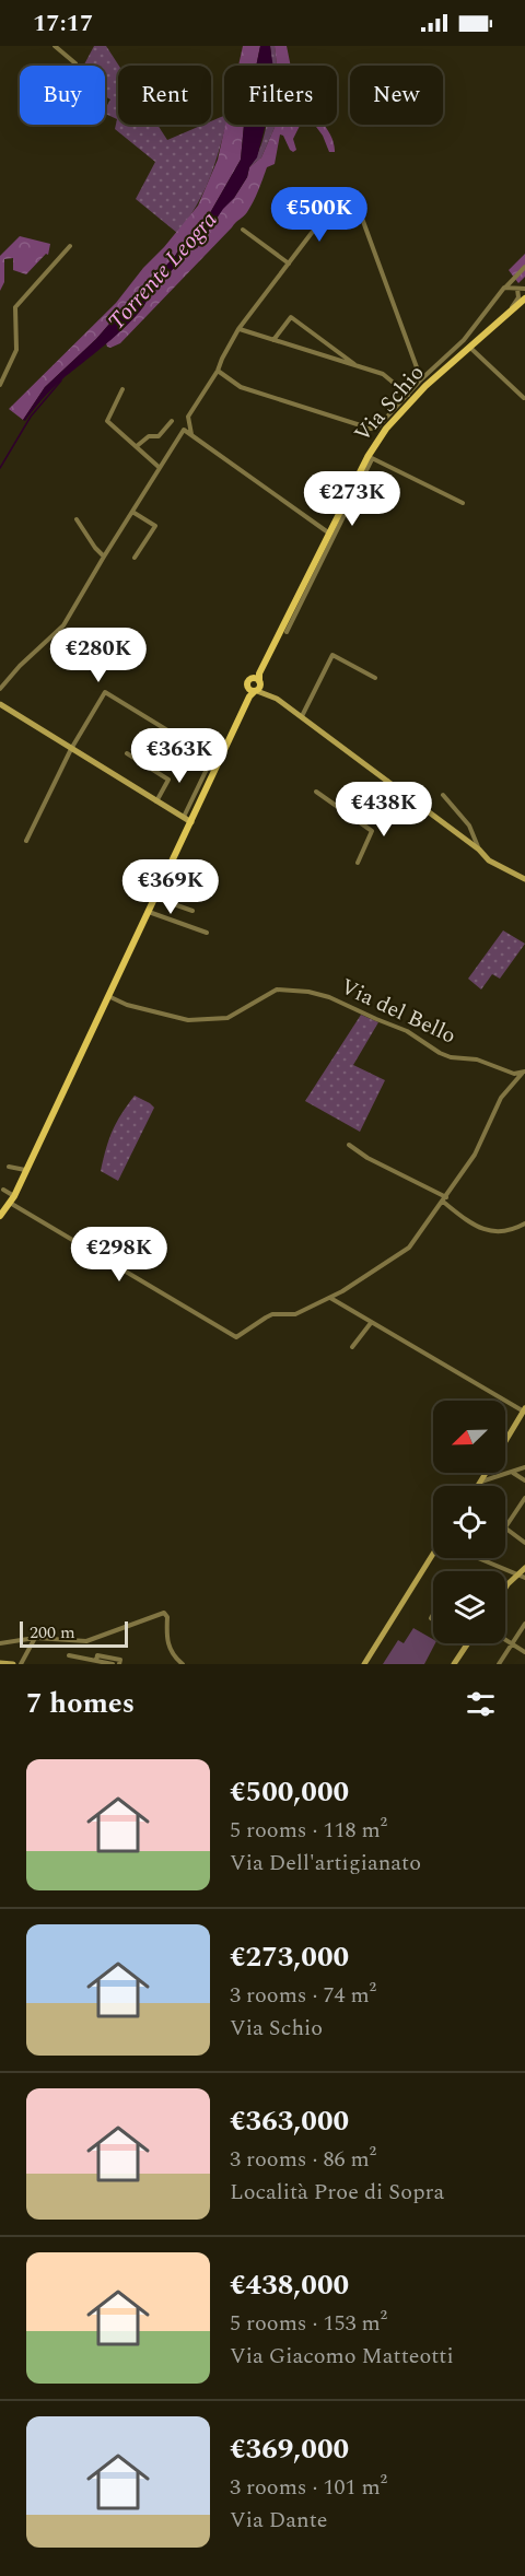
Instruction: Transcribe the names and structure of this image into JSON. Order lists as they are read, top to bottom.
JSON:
{
  "streets": {
    "main road": ["Via Schio"],
    "street": ["Via del Bello"]
  },
  "crossings": [
    ["Via Schio", "Via del Bello"]
  ],
  "water": ["Torrente Leogra"],
  "scale_bar": "200 m",
  "north": "bottom left",
  "page": {
    "status": "17:17",
    "chip": [
      "Buy",
      "Rent",
      "Filters",
      "New"
    ],
    "price": [
      "€500K",
      "€273K",
      "€280K",
      "€363K",
      "€438K",
      "€369K",
      "€298K"
    ],
    "scale": "200 m",
    "heading": "7 homes",
    "list": [
      {
        "name": "€500,000",
        "note": "5 rooms · 118 m² · Via Dell'artigianato"
      },
      {
        "name": "€273,000",
        "note": "3 rooms · 74 m² · Via Schio"
      },
      {
        "name": "€363,000",
        "note": "3 rooms · 86 m² · Località Proe di Sopra"
      },
      {
        "name": "€438,000",
        "note": "5 rooms · 153 m² · Via Giacomo Matteotti"
      },
      {
        "name": "€369,000",
        "note": "3 rooms · 101 m² · Via Dante"
      }
    ]
  }
}
